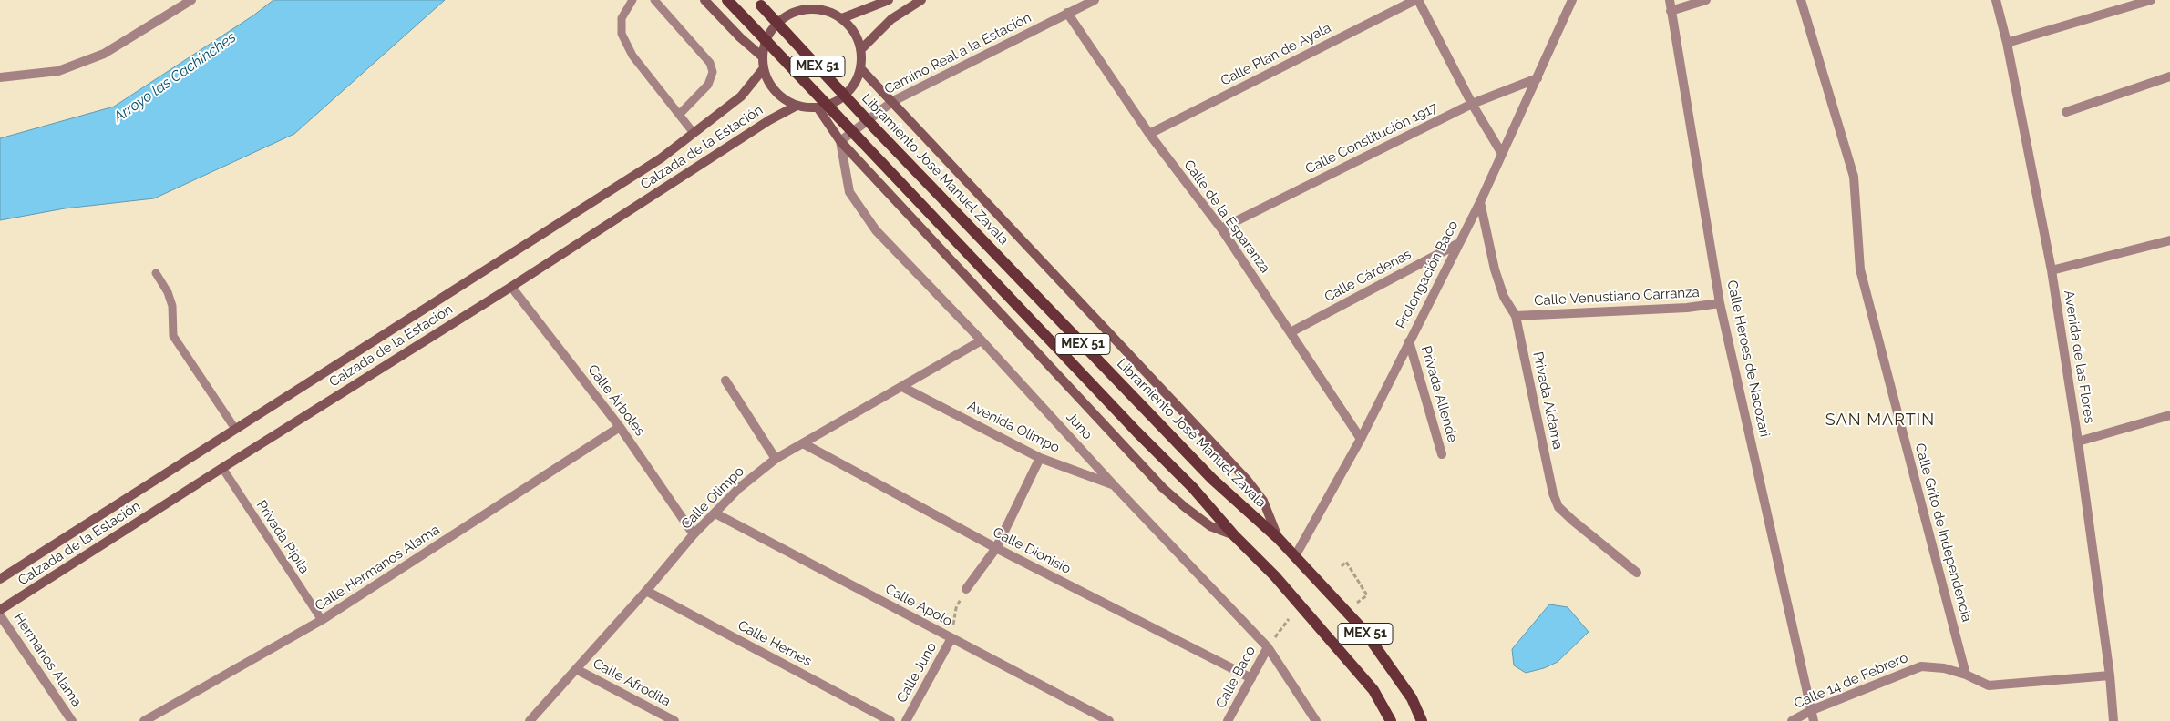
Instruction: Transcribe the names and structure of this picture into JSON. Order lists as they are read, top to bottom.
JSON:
{
  "streets": {
    "main road": ["MEX 51", "Calzada de la Estación", "Libramiento José Manuel Zavala"],
    "street": [
      "Camino Real a la Estación",
      "Calle Plan de Ayala",
      "Calle Constitución 1917",
      "Calle de la Esparanza",
      "Prolongación Baco",
      "Calle Cárdenas",
      "Calle Venustiano Carranza",
      "Avenida de las Flores",
      "Calle Heroes de Nacozari",
      "Privada Allende",
      "Calle Árboles",
      "Privada Aldama",
      "Juno",
      "Avenida Olimpo",
      "Calle Olimpo",
      "Calle Grito de Independencia",
      "Calle Dionisio",
      "Calle Hermanos Alama",
      "Calle Apolo",
      "Calle Hernes",
      "Hermanos Alama",
      "Calle Juno",
      "Calle Baco",
      "Calle 14 de Febrero",
      "Calle Afrodita"
    ],
    "lane": ["Privada Pípila"]
  },
  "crossings": [
    ["Camino Real a la Estación", "Calle de la Esparanza"],
    ["Camino Real a la Estación", "Juno"],
    ["Calle Plan de Ayala", "Calle de la Esparanza"],
    ["Calle Constitución 1917", "Calle de la Esparanza"],
    ["Calle Constitución 1917", "Prolongación Baco"],
    ["Calzada de la Estación", "Calle Árboles"],
    ["Calzada de la Estación", "Privada Pípila"],
    ["Libramiento José Manuel Zavala", "Prolongación Baco"],
    ["Calle de la Esparanza", "Prolongación Baco"],
    ["Calle de la Esparanza", "Calle Cárdenas"],
    ["Prolongación Baco", "Calle Cárdenas"],
    ["Prolongación Baco", "Privada Allende"],
    ["Prolongación Baco", "Privada Aldama"],
    ["Calle Venustiano Carranza", "Calle Heroes de Nacozari"],
    ["Calle Venustiano Carranza", "Privada Aldama"],
    ["Avenida de las Flores", "Calle 14 de Febrero"],
    ["Calle Heroes de Nacozari", "Calle 14 de Febrero"],
    ["Calle Árboles", "Calle Olimpo"],
    ["Calle Árboles", "Calle Hermanos Alama"],
    ["Juno", "Avenida Olimpo"],
    ["Juno", "Calle Olimpo"],
    ["Juno", "Calle Baco"],
    ["Avenida Olimpo", "Calle Olimpo"],
    ["Calle Olimpo", "Calle Dionisio"],
    ["Calle Olimpo", "Calle Apolo"],
    ["Calle Olimpo", "Calle Hernes"],
    ["Calle Olimpo", "Calle Afrodita"],
    ["Calle Grito de Independencia", "Calle 14 de Febrero"],
    ["Privada Pípila", "Calle Hermanos Alama"],
    ["Calle Dionisio", "Calle Baco"],
    ["Calle Apolo", "Calle Juno"]
  ],
  "districts": ["SAN MARTIN"],
  "water": ["Arroyo las Cachinches"]
}
